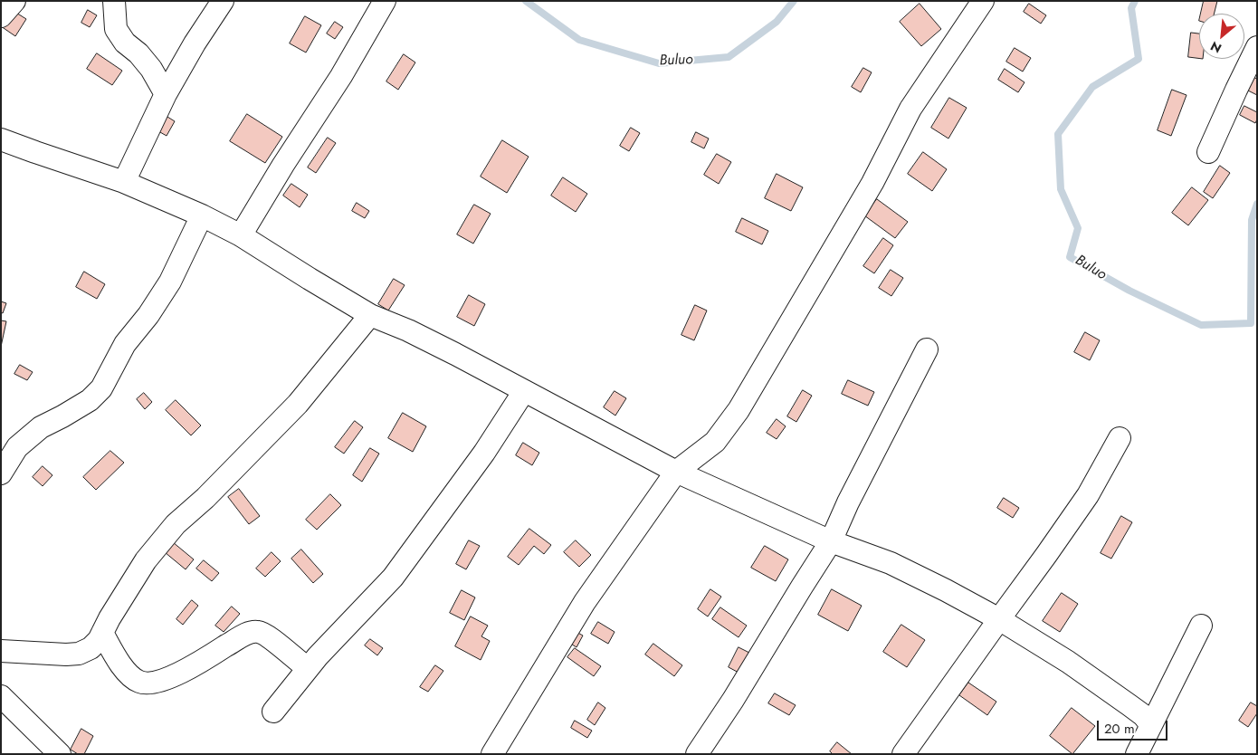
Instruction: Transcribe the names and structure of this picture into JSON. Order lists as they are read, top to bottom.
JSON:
{
  "water": ["Buluo"],
  "scale_bar": "20 m",
  "north": "bottom left"
}
